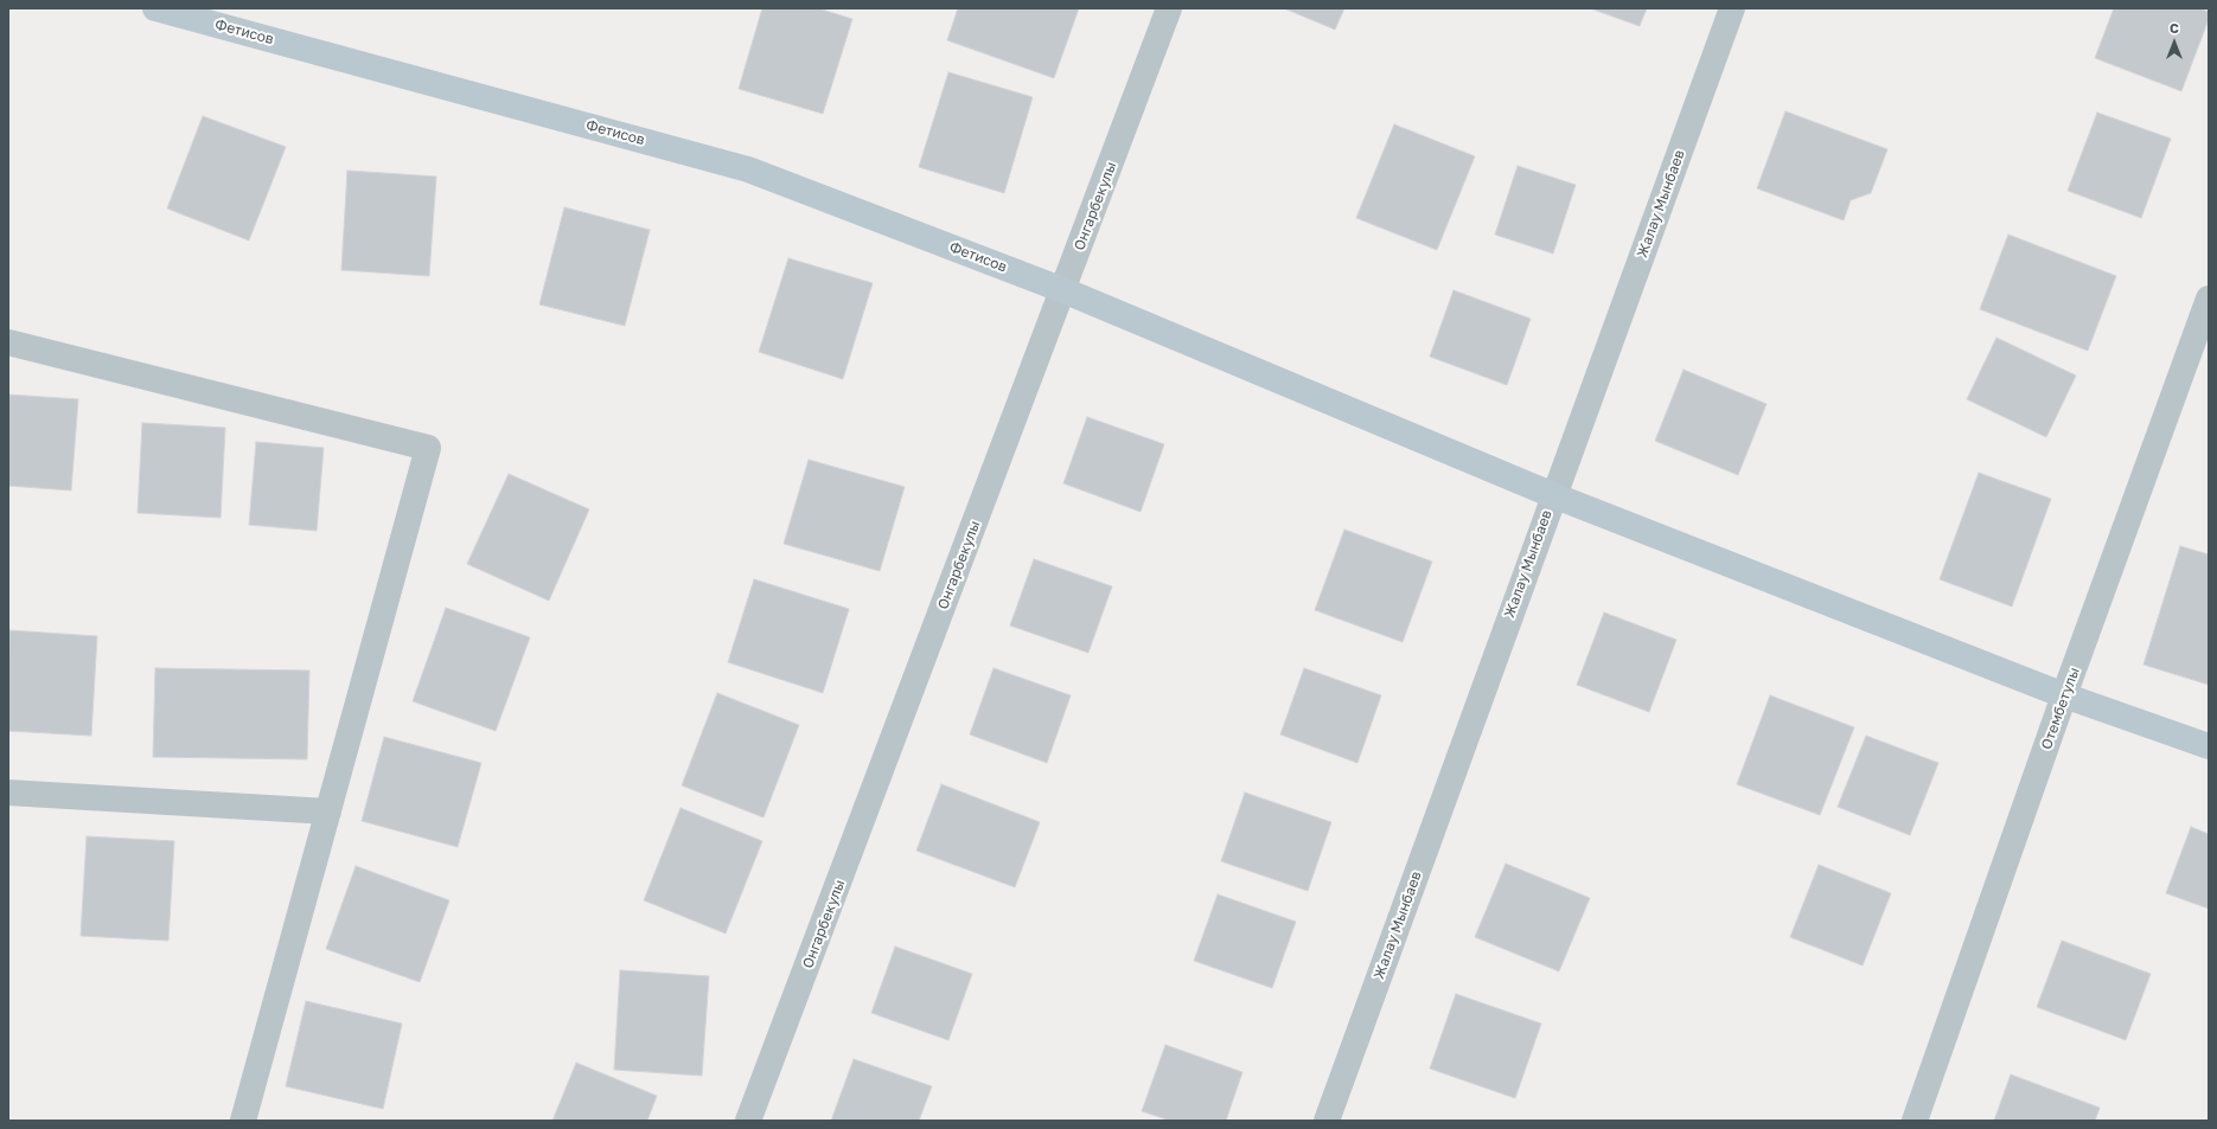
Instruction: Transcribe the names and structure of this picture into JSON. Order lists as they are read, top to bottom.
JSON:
{
  "streets": {
    "street": [
      "Фетисов",
      "Жалау Мынбаев",
      "Онгарбекулы",
      "Отембетулы"
    ]
  },
  "crossings": [
    ["Фетисов", "Жалау Мынбаев"],
    ["Фетисов", "Онгарбекулы"],
    ["Фетисов", "Отембетулы"]
  ],
  "north": "top"
}
